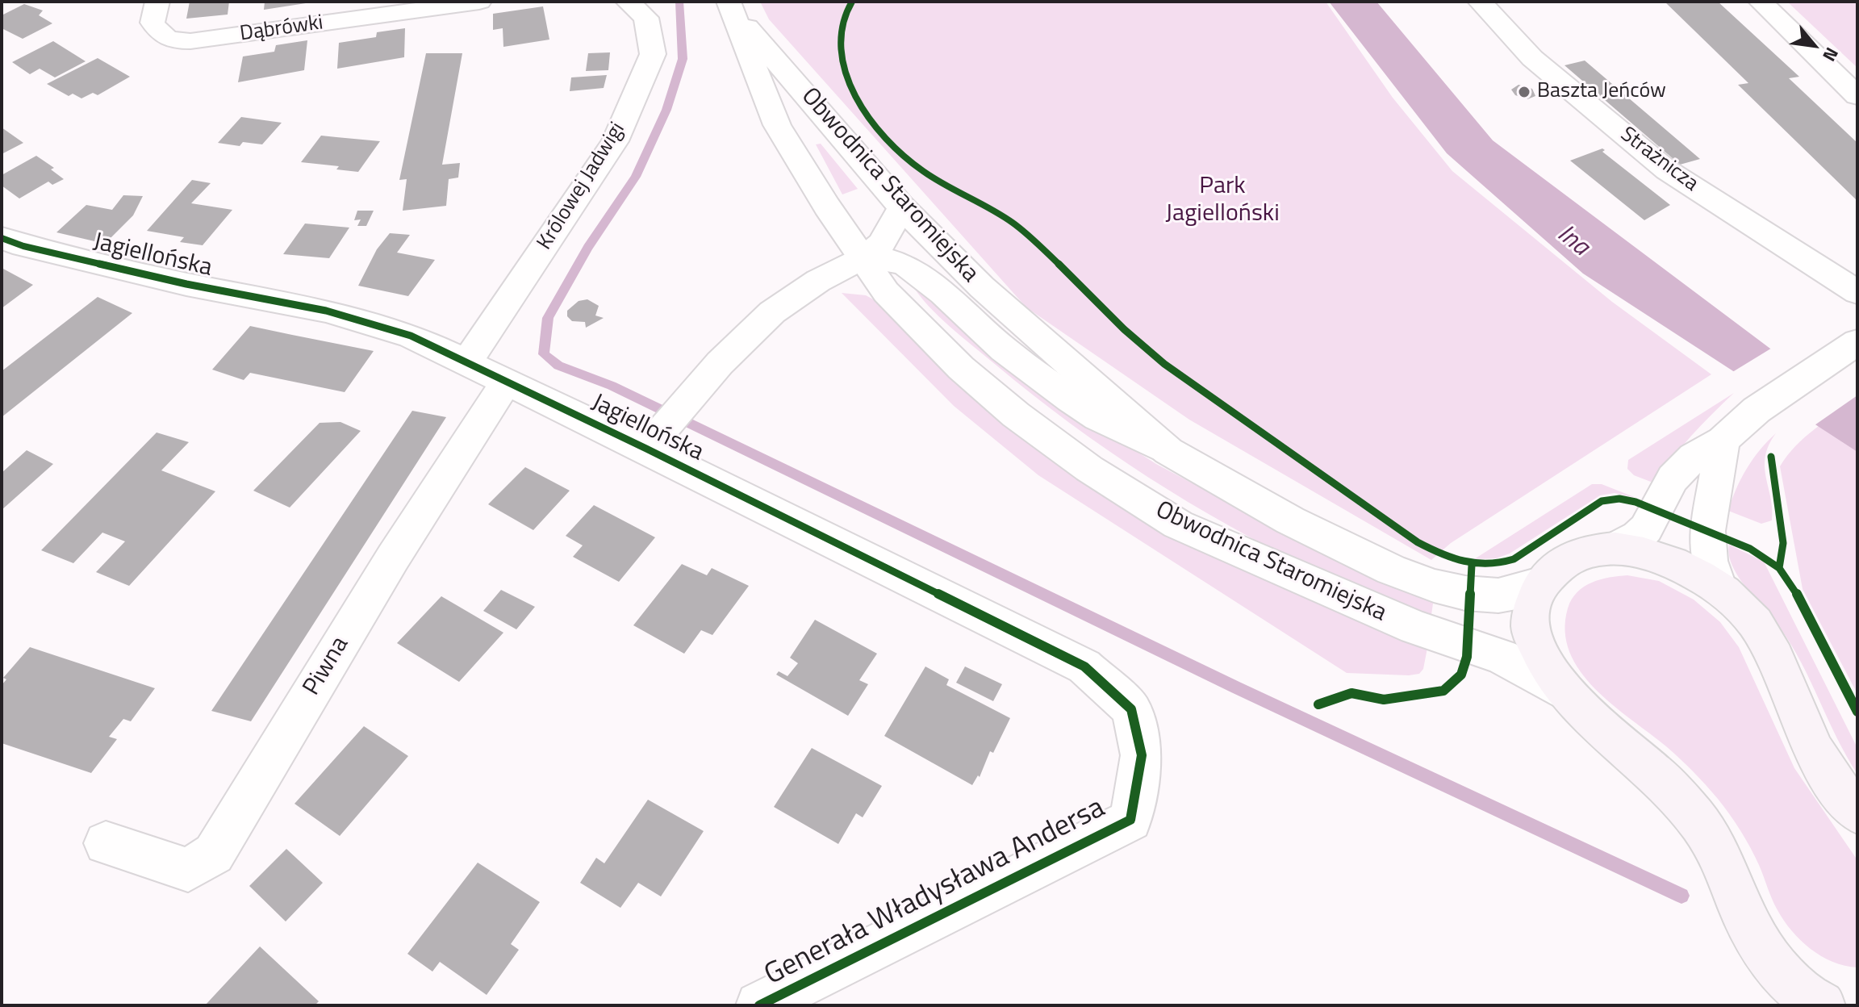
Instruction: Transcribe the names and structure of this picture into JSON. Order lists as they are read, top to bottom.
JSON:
{
  "streets": {
    "street": [
      "Dąbrówki",
      "Strażnicza",
      "Obwodnica Staromiejska",
      "Królowej Jadwigi",
      "Jagiellońska",
      "Piwna",
      "Generała Władysława Andersa"
    ]
  },
  "crossings": [
    ["Królowej Jadwigi", "Jagiellońska"],
    ["Jagiellońska", "Piwna"],
    ["Jagiellońska", "Generała Władysława Andersa"]
  ],
  "water": ["Ina"],
  "parks": ["Park Jagielloński"],
  "places": ["Baszta Jeńców"],
  "north": "bottom right"
}
